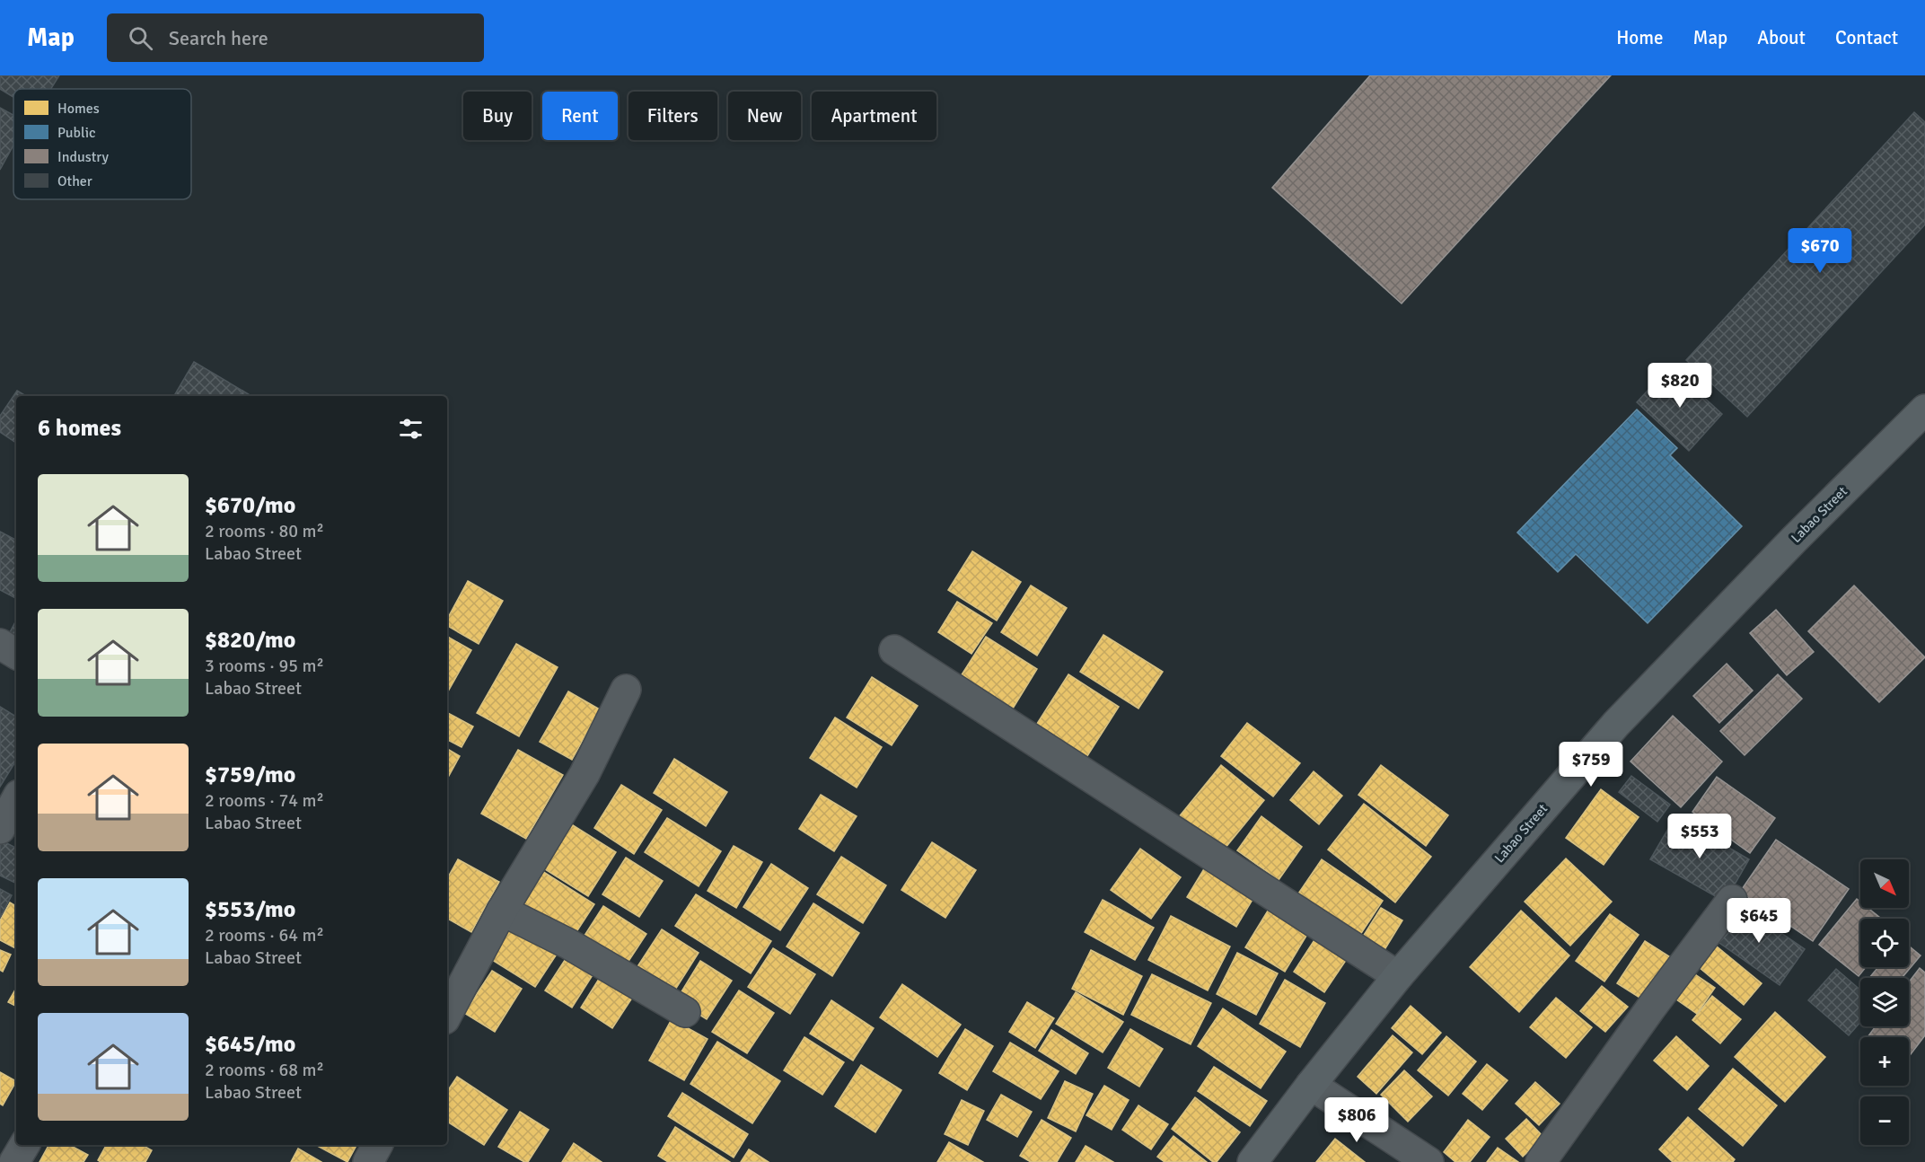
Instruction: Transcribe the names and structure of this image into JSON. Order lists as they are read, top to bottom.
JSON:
{
  "streets": {
    "main road": ["Labao Street"]
  },
  "legend": [
    "Homes",
    "Public",
    "Industry",
    "Other"
  ],
  "north": "bottom right",
  "page": {
    "header": "Map",
    "search": "Search here",
    "nav": [
      "Home",
      "Map",
      "About",
      "Contact"
    ],
    "chip": [
      "Buy",
      "Rent",
      "Filters",
      "New",
      "Apartment"
    ],
    "price": [
      "$670",
      "$820",
      "$759",
      "$553",
      "$645",
      "$806"
    ],
    "heading": "6 homes",
    "list": [
      {
        "name": "$670/mo",
        "note": "2 rooms · 80 m² · Labao Street"
      },
      {
        "name": "$820/mo",
        "note": "3 rooms · 95 m² · Labao Street"
      },
      {
        "name": "$759/mo",
        "note": "2 rooms · 74 m² · Labao Street"
      },
      {
        "name": "$553/mo",
        "note": "2 rooms · 64 m² · Labao Street"
      },
      {
        "name": "$645/mo",
        "note": "2 rooms · 68 m² · Labao Street"
      }
    ],
    "map_buttons": ["+", "−"]
  }
}
